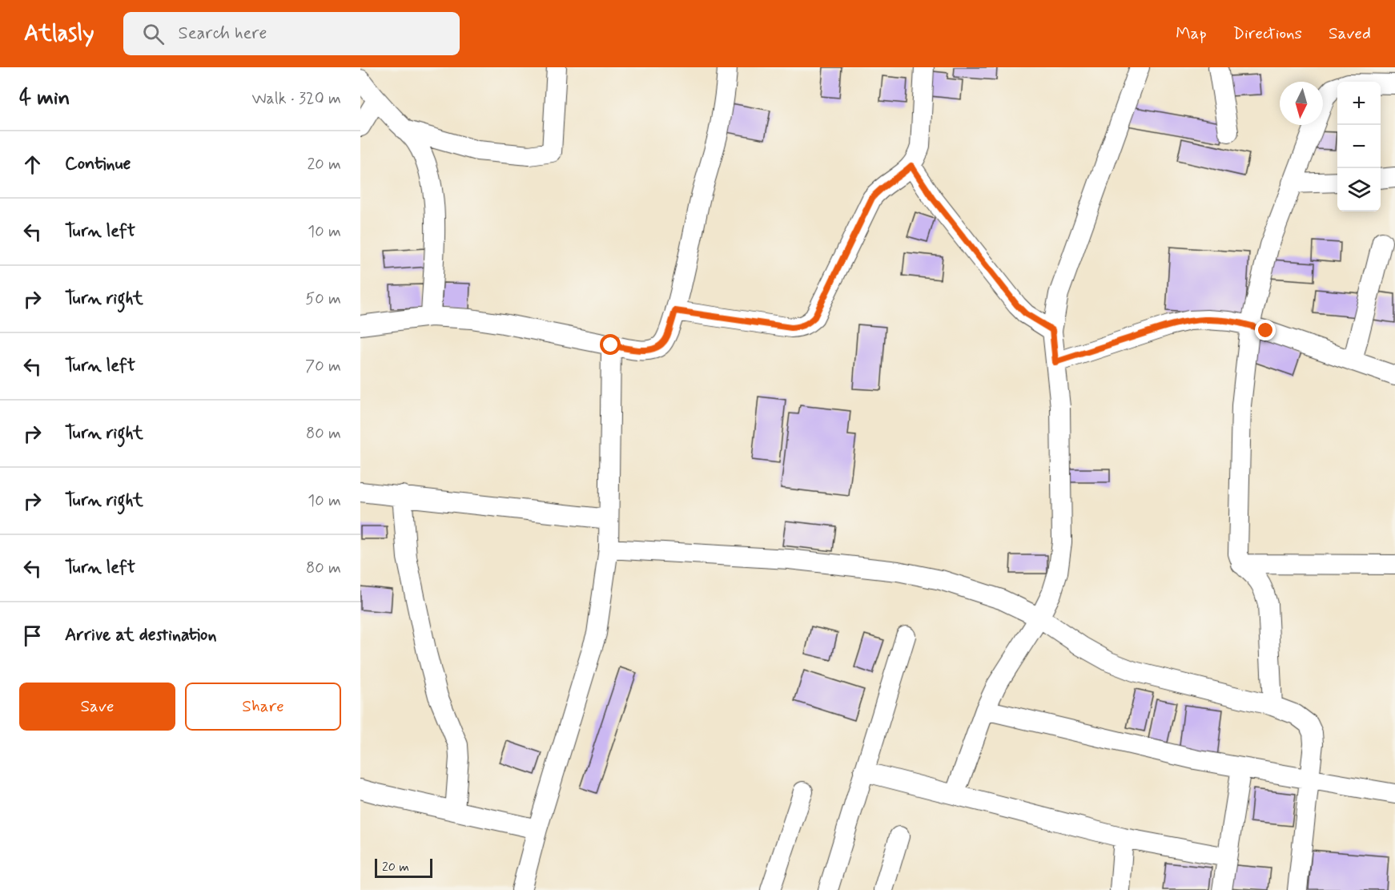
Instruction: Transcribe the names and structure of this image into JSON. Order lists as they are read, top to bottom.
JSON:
{
  "scale_bar": "20 m",
  "north": "bottom",
  "page": {
    "header": "Atlasly",
    "search": "Search here",
    "nav": ["Map", "Directions", "Saved"],
    "heading": ["4 min", "Walk · 320 m"],
    "map_buttons": ["+", "−"],
    "list": [
      ["Continue", "20 m"],
      ["Turn left", "10 m"],
      ["Turn right", "50 m"],
      ["Turn left", "70 m"],
      ["Turn right", "80 m"],
      ["Turn right", "10 m"],
      ["Turn left", "80 m"],
      "Arrive at destination"
    ],
    "buttons": ["Save", "Share"],
    "scale": "20 m"
  }
}
